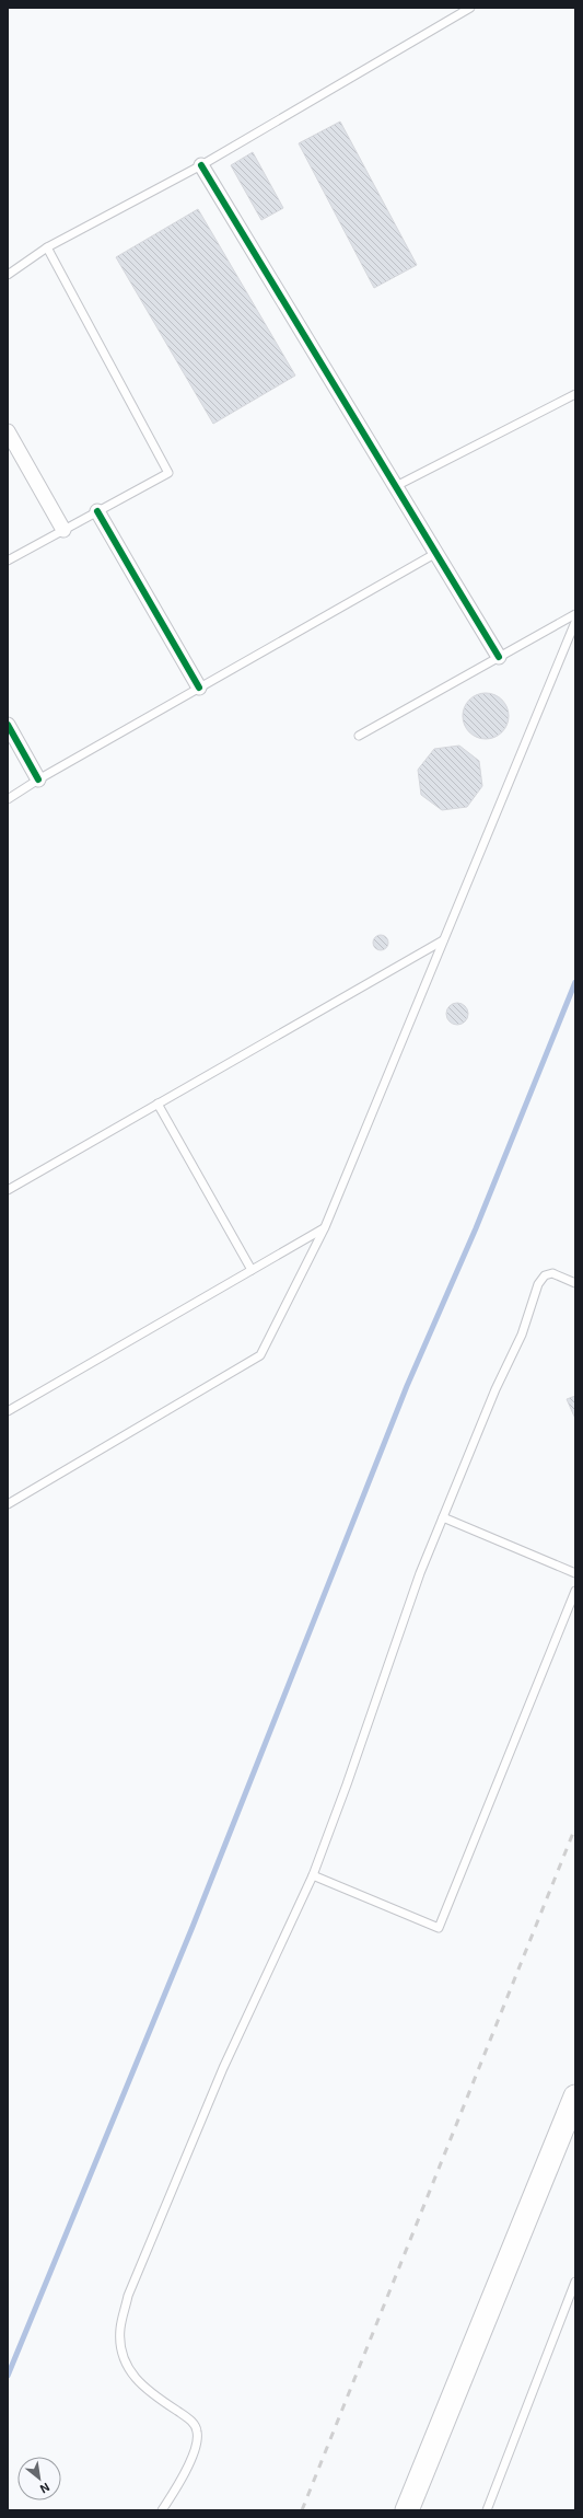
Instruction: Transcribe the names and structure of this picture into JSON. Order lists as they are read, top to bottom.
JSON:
{
  "north": "bottom right"
}
